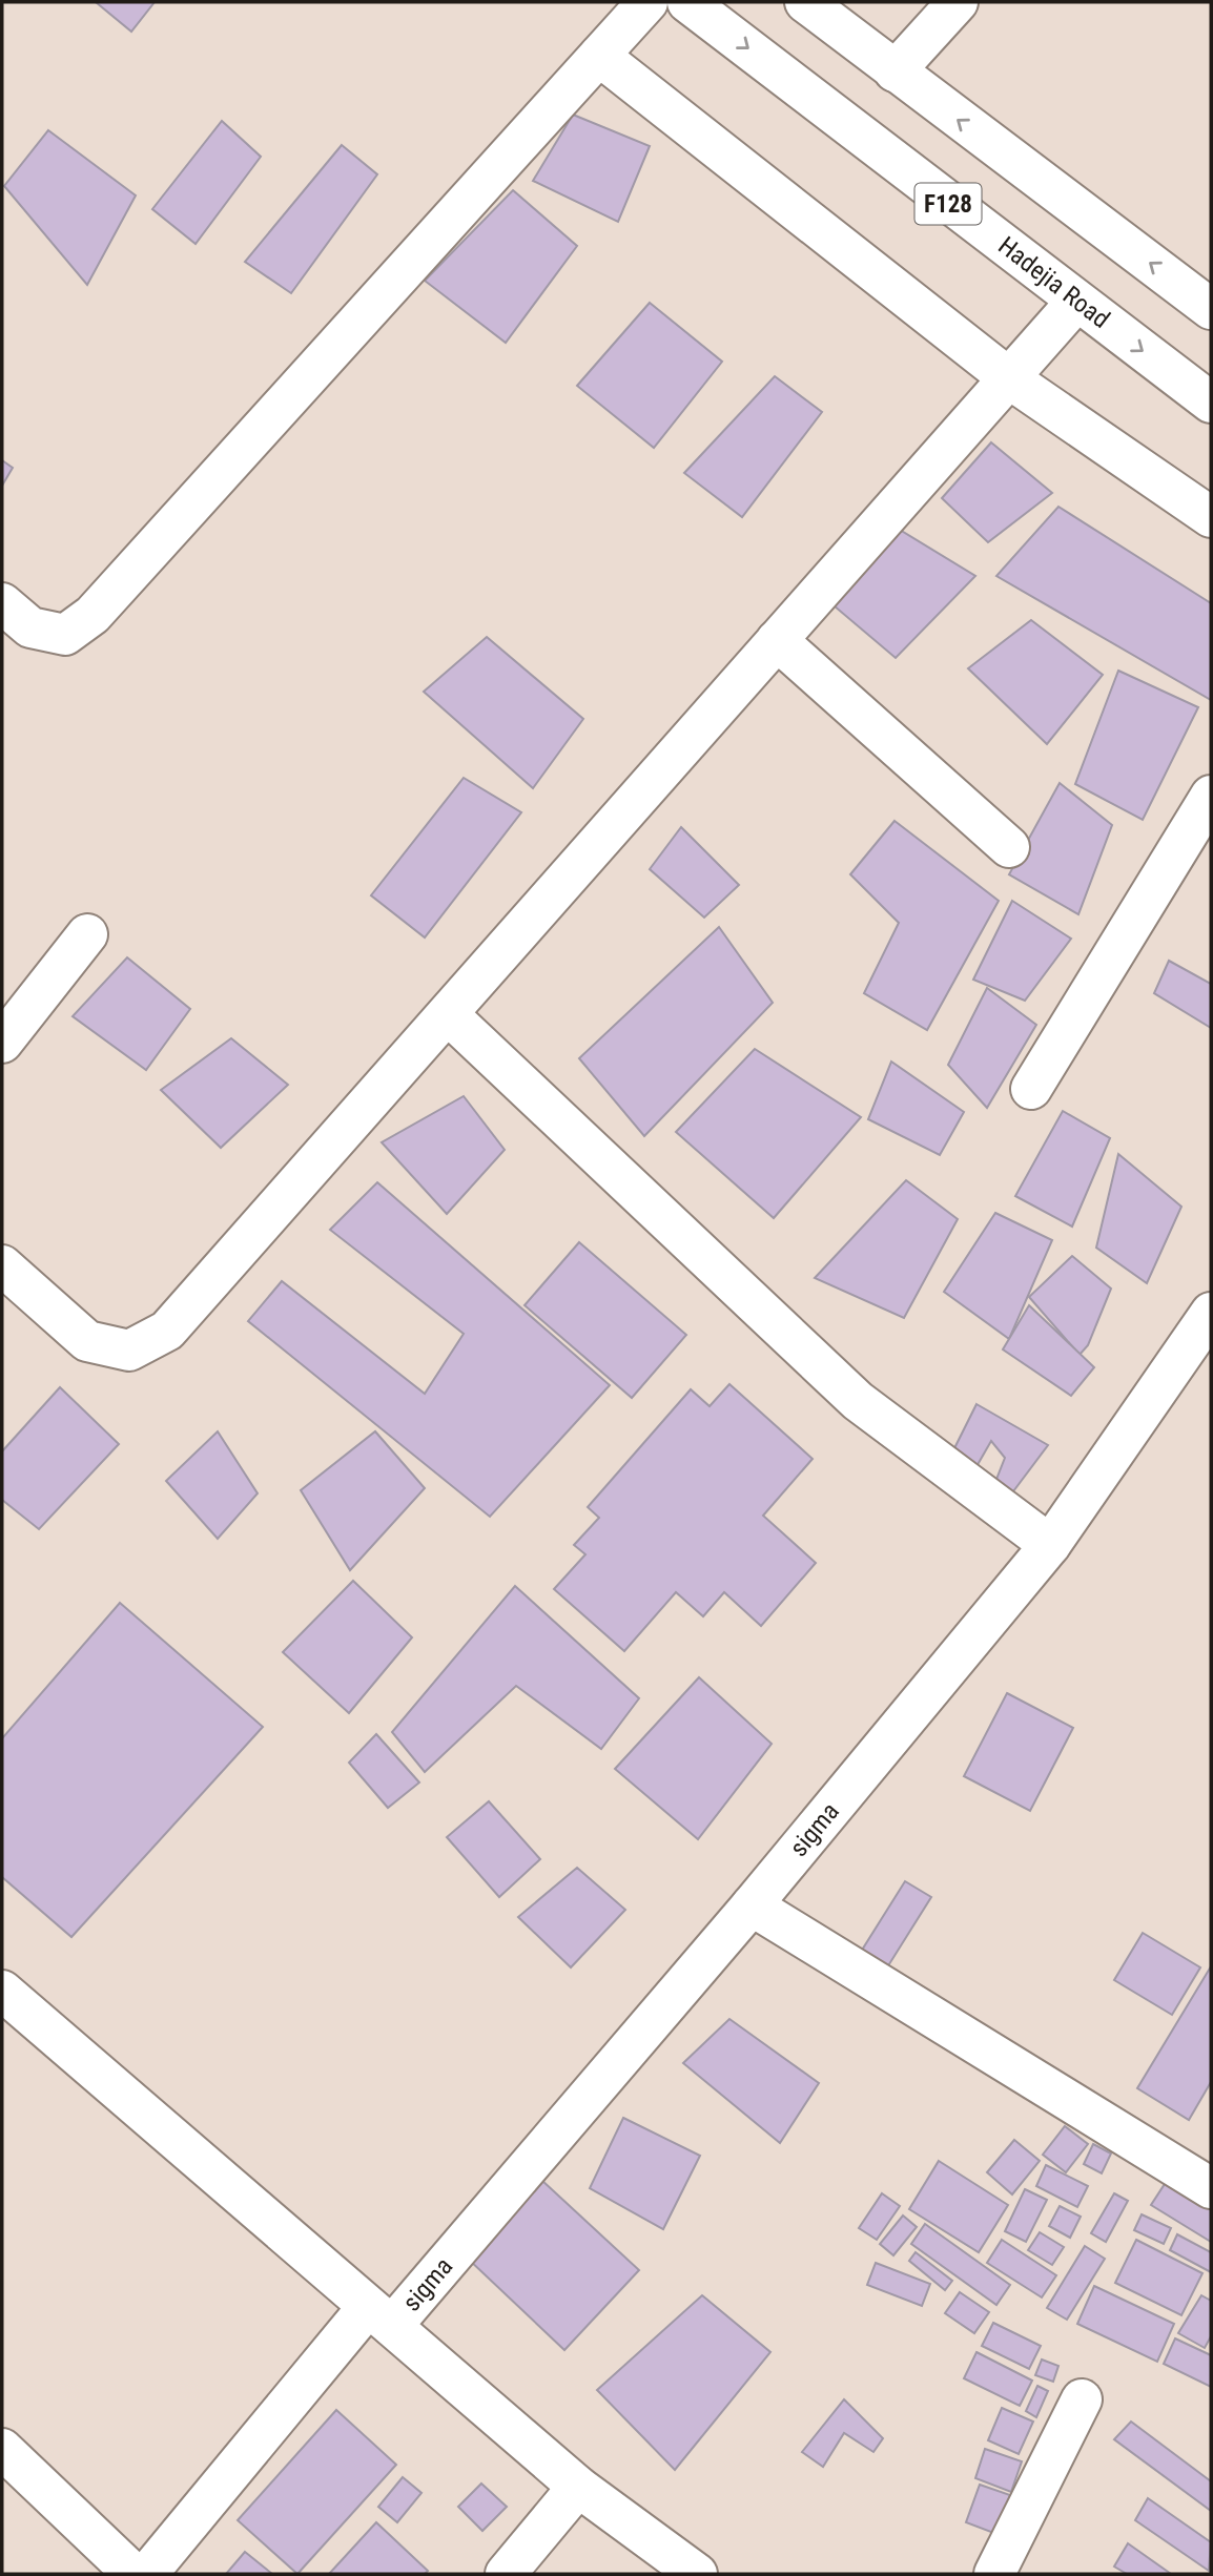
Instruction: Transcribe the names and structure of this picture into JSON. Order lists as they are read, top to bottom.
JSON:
{
  "streets": {
    "street": ["F128", "Hadejia Road", "sigma"]
  }
}
